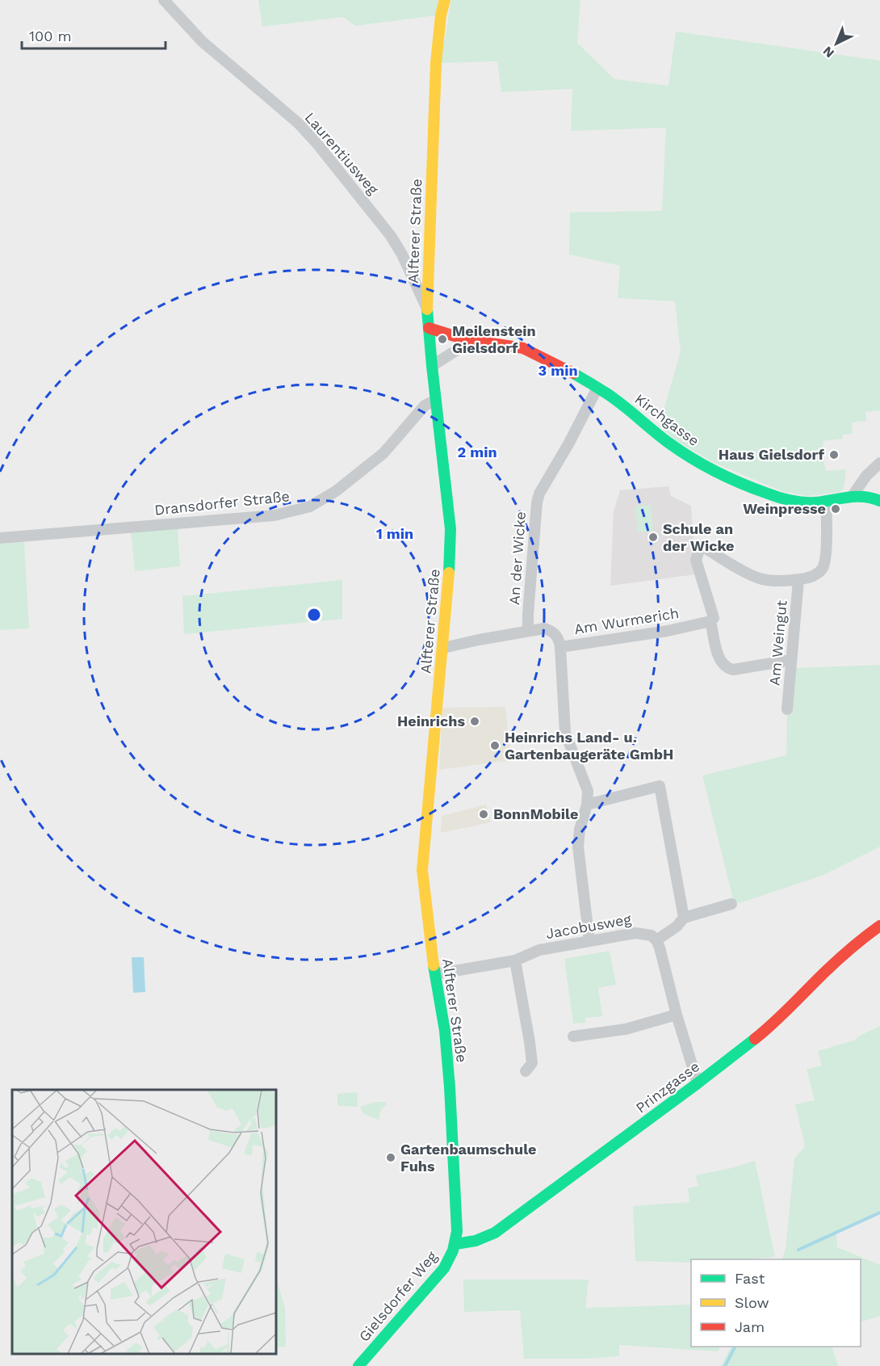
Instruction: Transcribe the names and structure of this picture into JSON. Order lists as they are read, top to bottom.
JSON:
{
  "streets": {
    "street": [
      "Laurentiusweg",
      "Alfterer Straße",
      "Kirchgasse",
      "Dransdorfer Straße",
      "An der Wicke",
      "Am Wurmerich",
      "Am Weingut",
      "Jacobusweg",
      "Prinzgasse",
      "Gielsdorfer Weg"
    ]
  },
  "crossings": [
    ["Laurentiusweg", "Alfterer Straße"],
    ["Alfterer Straße", "Kirchgasse"],
    ["Alfterer Straße", "Dransdorfer Straße"],
    ["Alfterer Straße", "Am Wurmerich"],
    ["Alfterer Straße", "Jacobusweg"],
    ["Alfterer Straße", "Prinzgasse"],
    ["Alfterer Straße", "Gielsdorfer Weg"],
    ["Kirchgasse", "An der Wicke"],
    ["An der Wicke", "Am Wurmerich"],
    ["Prinzgasse", "Gielsdorfer Weg"]
  ],
  "places": [
    "Meilenstein Gielsdorf",
    "Haus Gielsdorf",
    "Weinpresse",
    "Schule an der Wicke",
    "Heinrichs",
    "Heinrichs Land- u. Gartenbaugeräte GmbH",
    "BonnMobile",
    "Gartenbaumschule Fuhs"
  ],
  "legend": ["Fast", "Slow", "Jam"],
  "scale_bar": "100 m",
  "north": "bottom left",
  "rings": ["3 min", "2 min", "1 min"]
}
